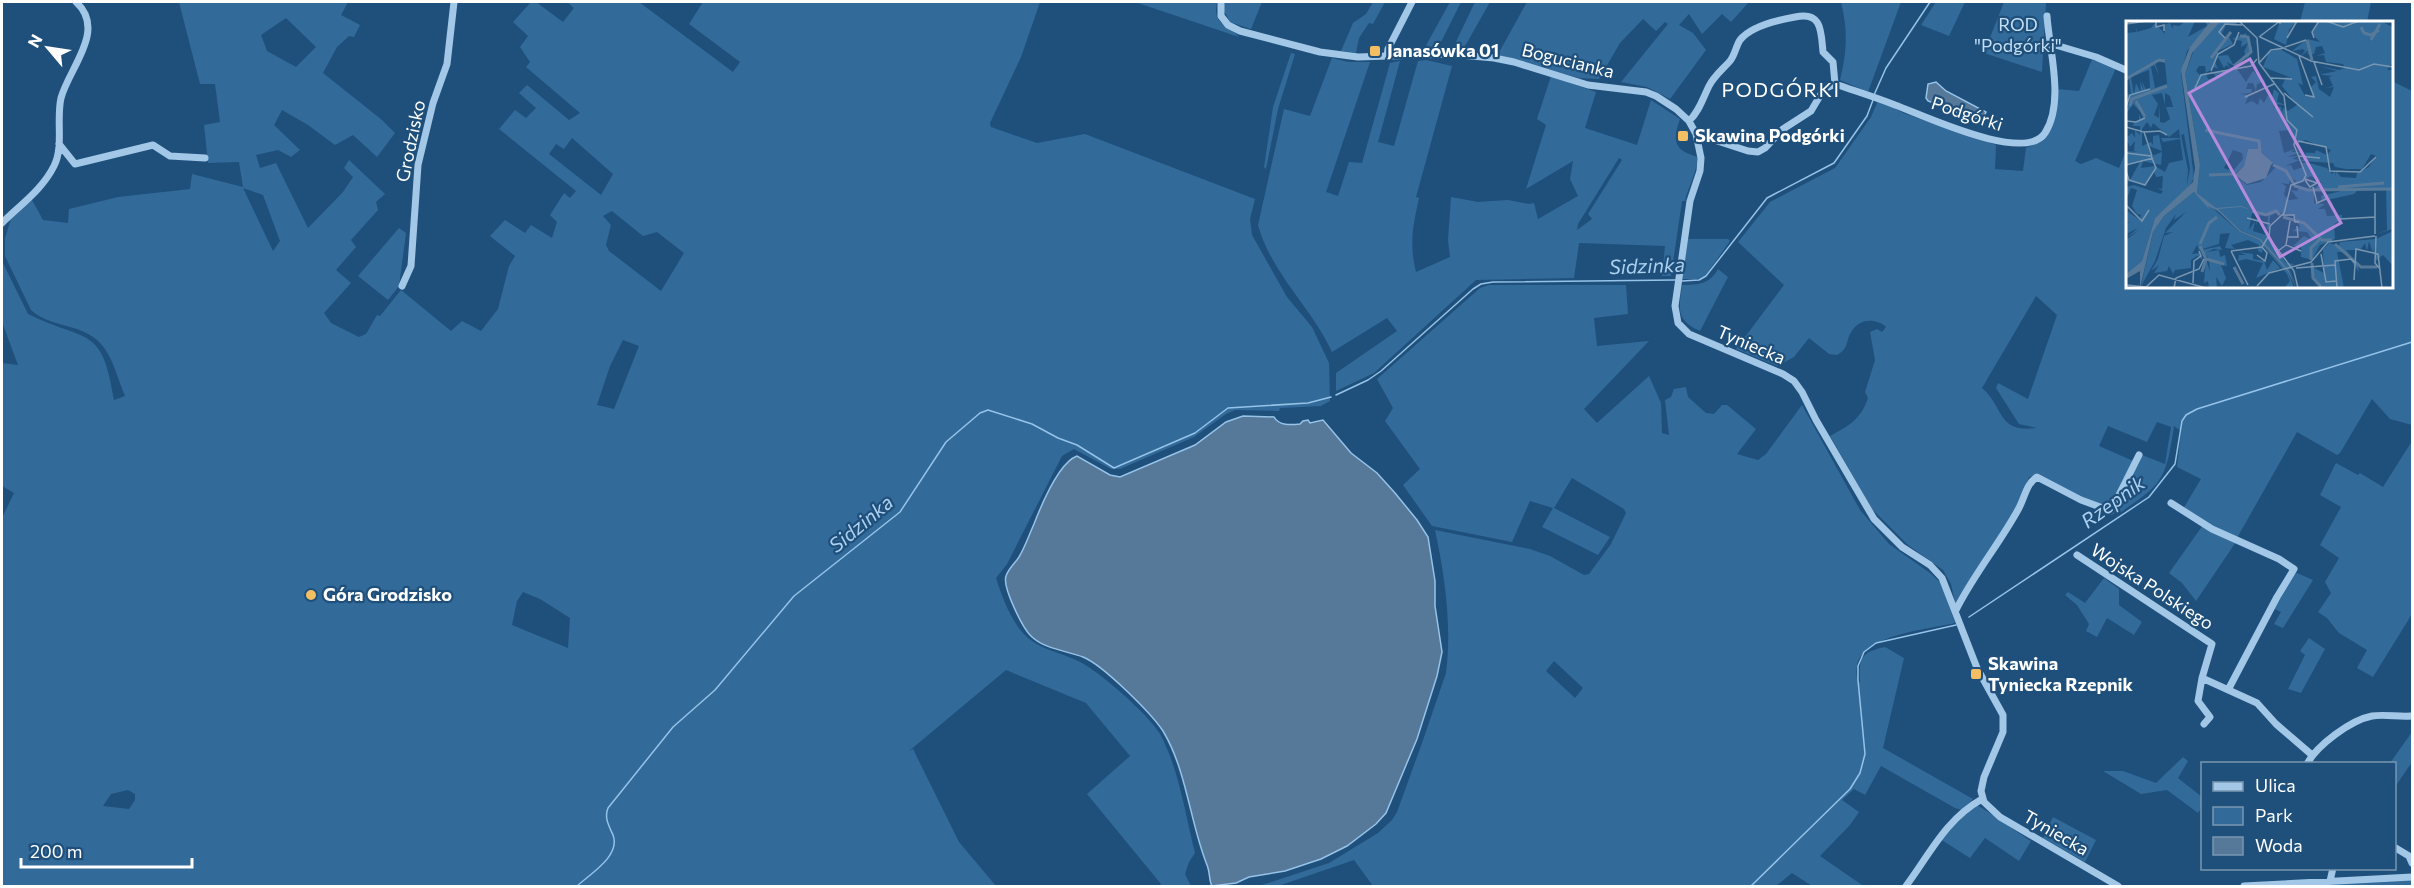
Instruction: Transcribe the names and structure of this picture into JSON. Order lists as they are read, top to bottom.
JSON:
{
  "streets": {
    "street": [
      "Bogucianka",
      "Podgórki",
      "Grodzisko",
      "Tyniecka",
      "Wojska Polskiego"
    ]
  },
  "crossings": [
    ["Bogucianka", "Tyniecka"]
  ],
  "districts": ["PODGÓRKI"],
  "water": ["Sidzinka", "Rzepnik"],
  "parks": ["ROD \"Podgórki\""],
  "places": {
    "transit": ["Janasówka 01", "Skawina Podgórki", "Skawina Tyniecka Rzepnik"],
    "other": ["Góra Grodzisko"]
  },
  "legend": ["Ulica", "Park", "Woda"],
  "scale_bar": "200 m",
  "north": "top left"
}
